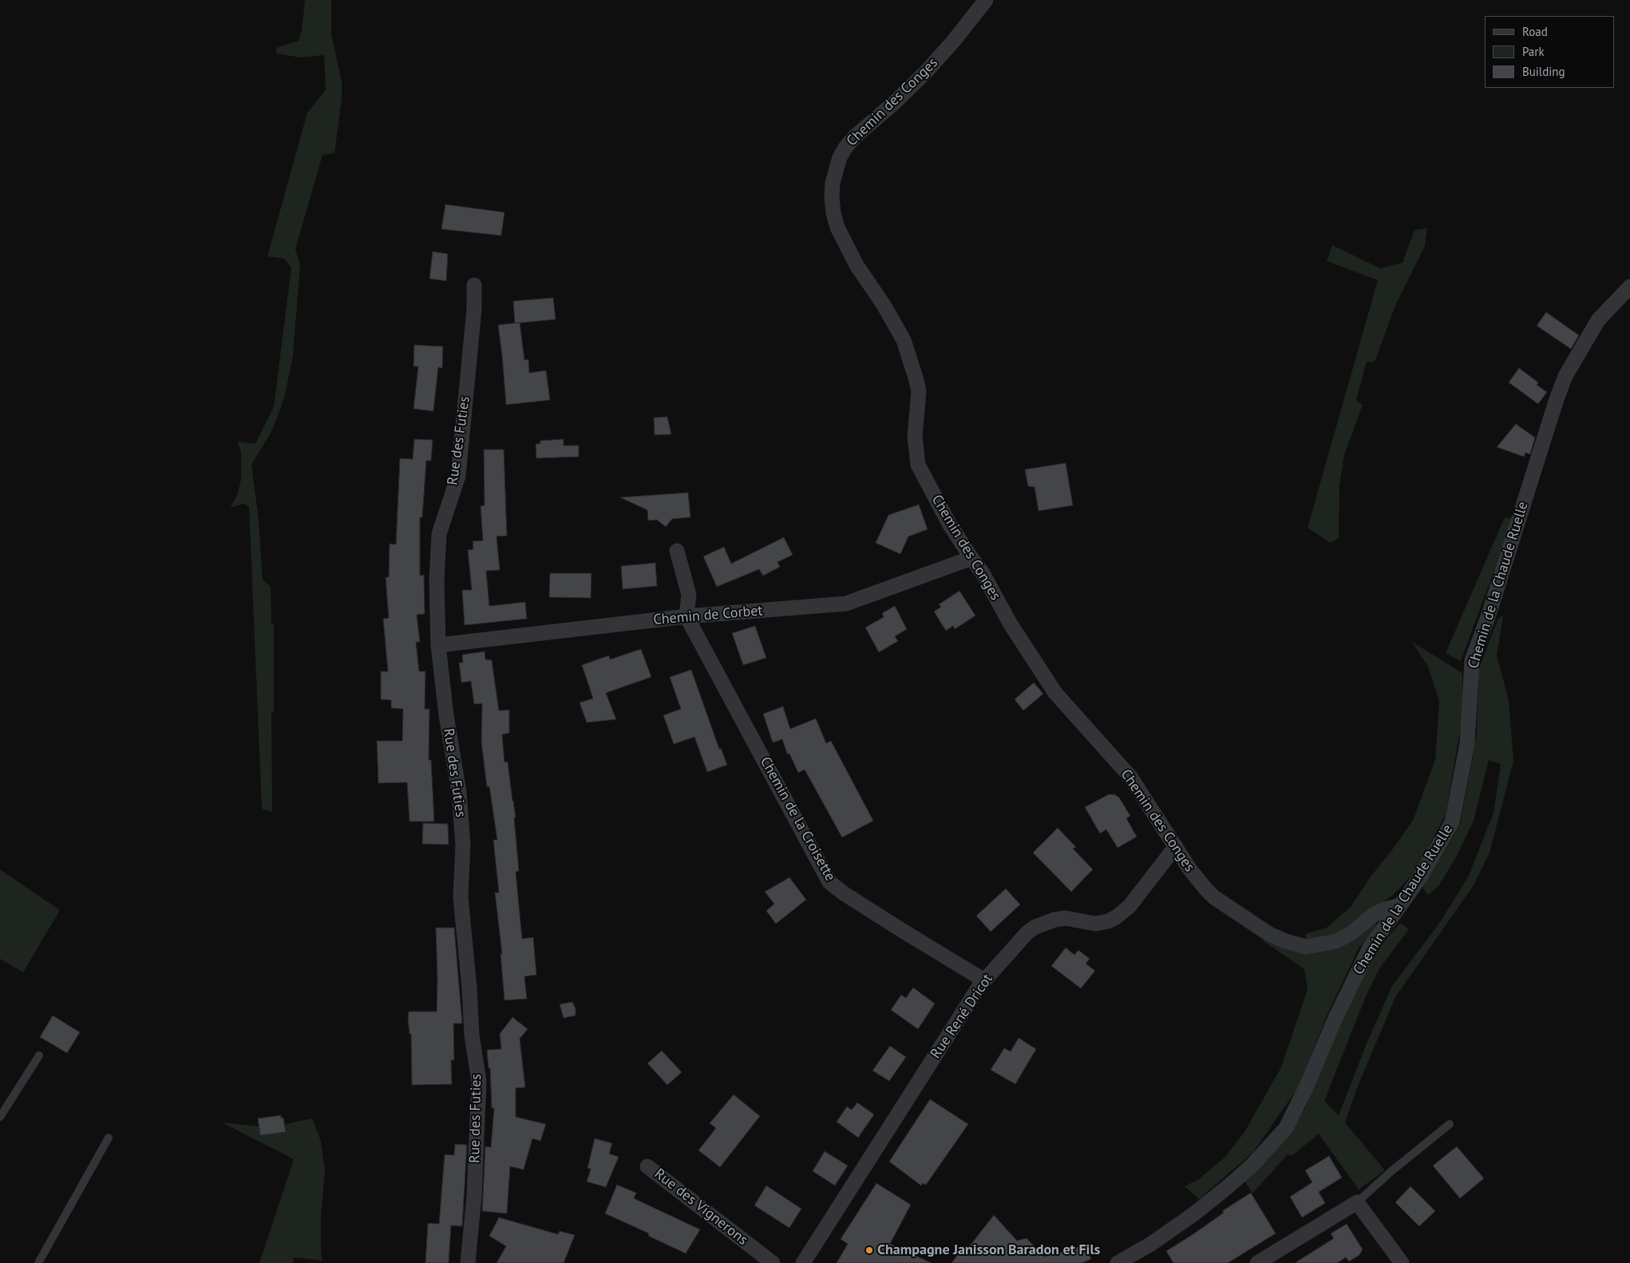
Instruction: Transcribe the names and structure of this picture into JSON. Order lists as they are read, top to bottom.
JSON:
{
  "streets": {
    "street": [
      "Chemin des Conges",
      "Rue des Futies",
      "Chemin de la Chaude Ruelle",
      "Chemin de Corbet",
      "Chemin de la Croisette",
      "Rue René Dricot",
      "Rue des Vignerons"
    ]
  },
  "crossings": [
    ["Chemin des Conges", "Chemin de la Chaude Ruelle"],
    ["Chemin des Conges", "Chemin de Corbet"],
    ["Chemin des Conges", "Rue René Dricot"],
    ["Rue des Futies", "Chemin de Corbet"],
    ["Chemin de Corbet", "Chemin de la Croisette"],
    ["Chemin de la Croisette", "Rue René Dricot"]
  ],
  "places": ["Champagne Janisson Baradon et Fils"],
  "legend": ["Road", "Park", "Building"]
}
